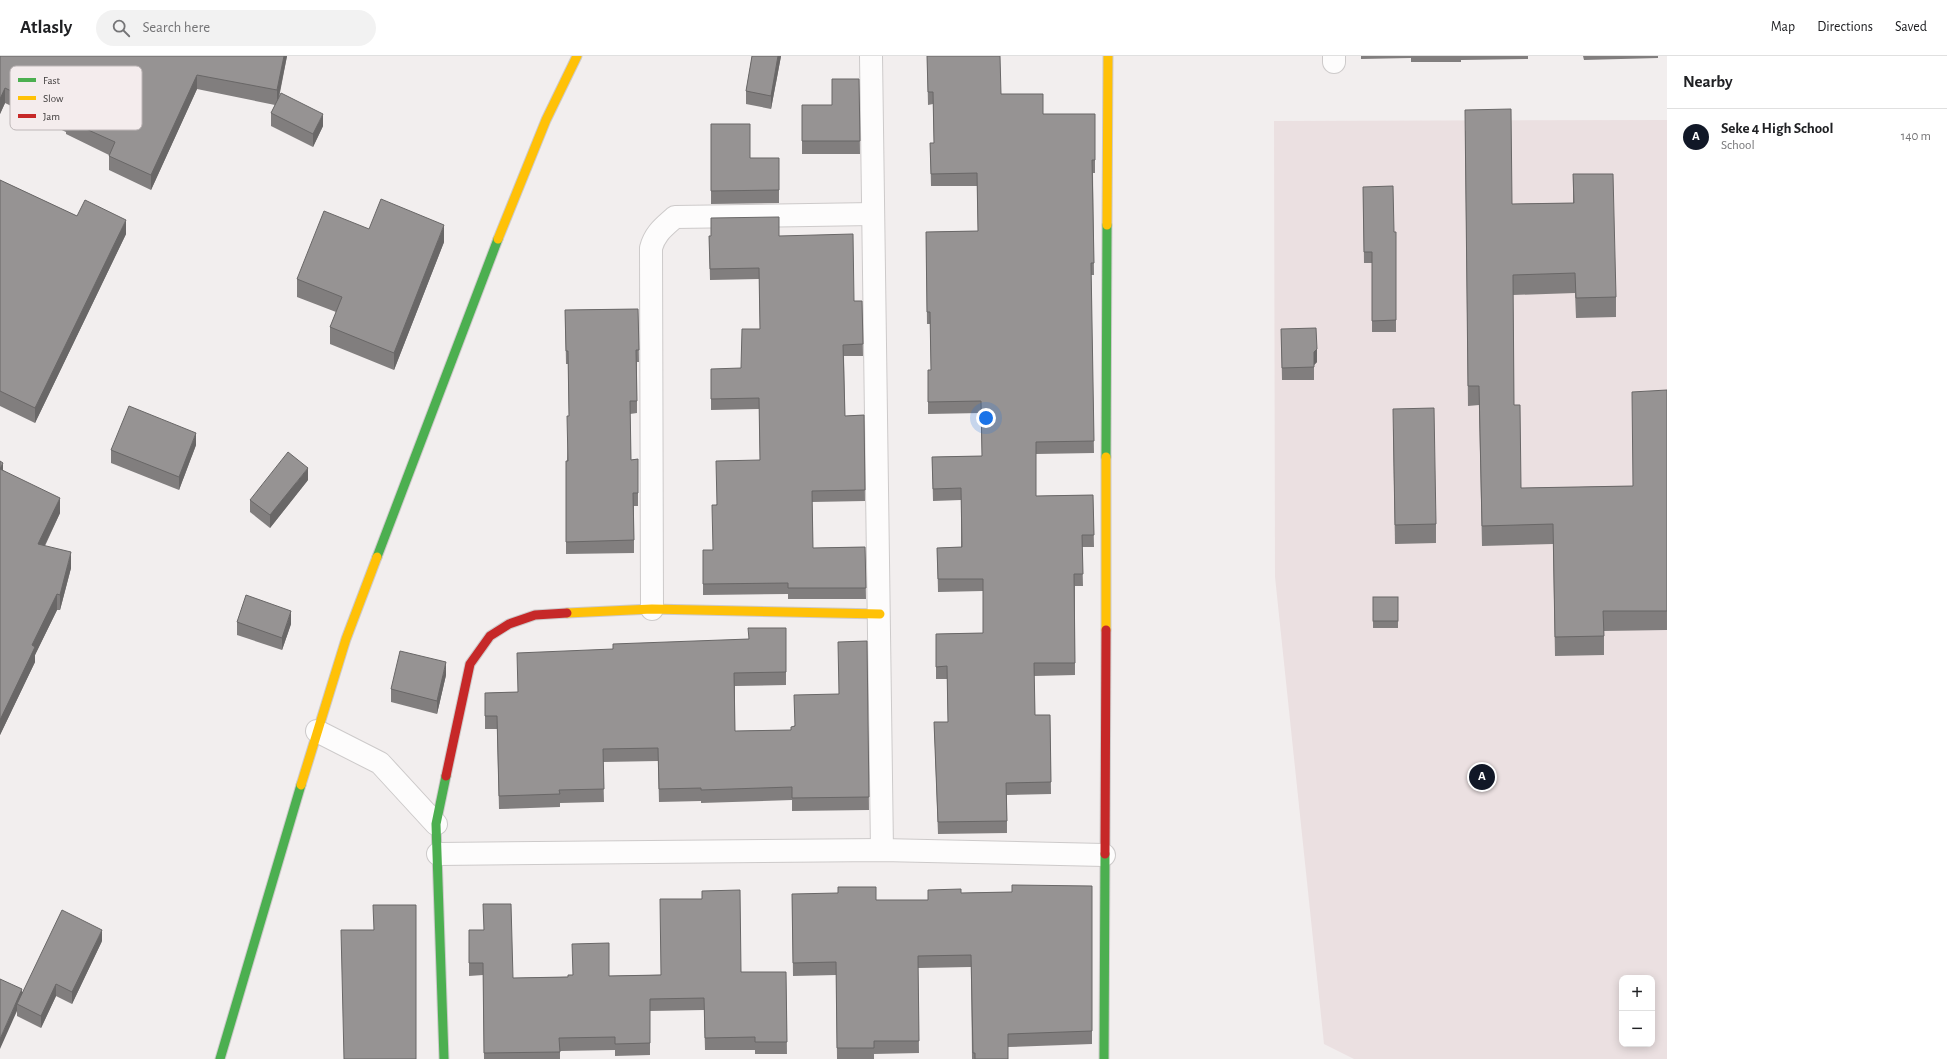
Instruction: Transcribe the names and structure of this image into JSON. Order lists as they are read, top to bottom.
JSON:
{
  "legend": ["Fast", "Slow", "Jam"],
  "page": {
    "header": "Atlasly",
    "search": "Search here",
    "nav": ["Map", "Directions", "Saved"],
    "heading": "Nearby",
    "list": [
      {
        "mark": "A",
        "name": "Seke 4 High School",
        "note": "School",
        "value": "140 m"
      }
    ],
    "pins": "A",
    "map_buttons": ["+", "−"]
  }
}
